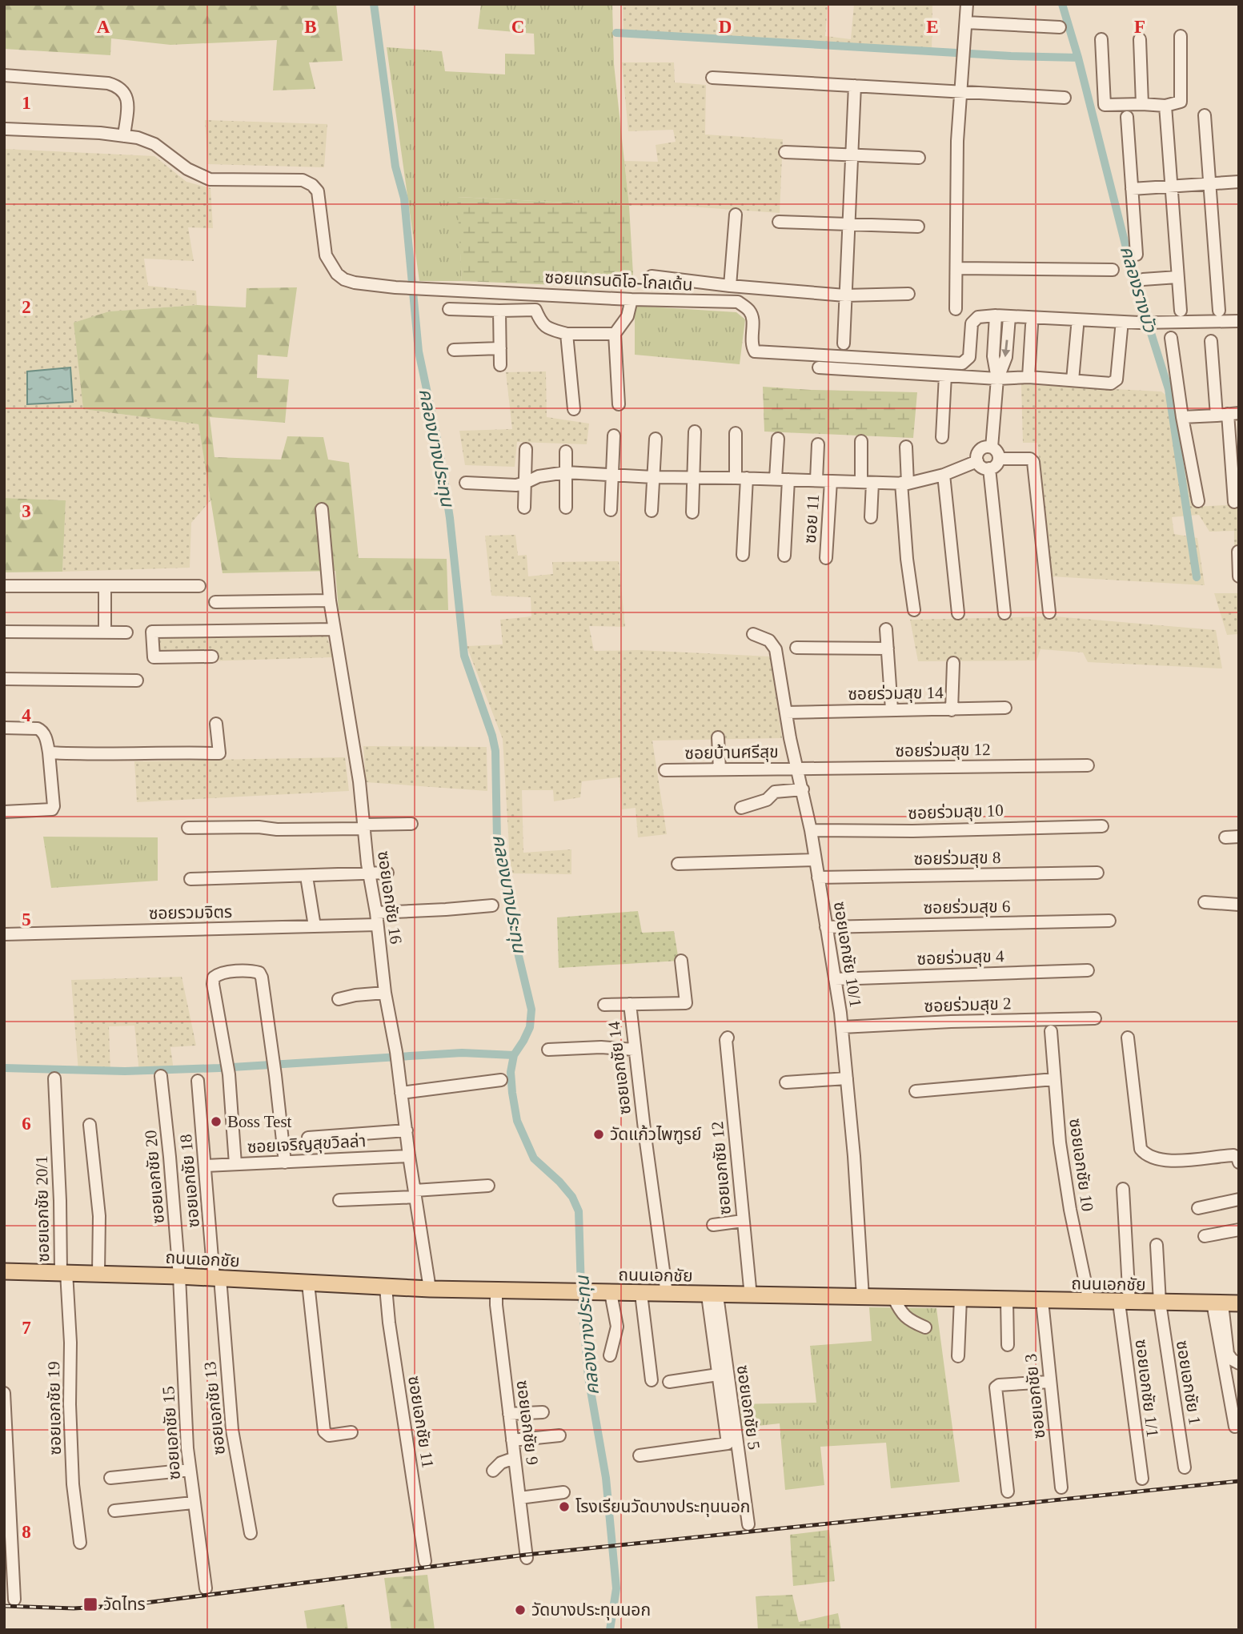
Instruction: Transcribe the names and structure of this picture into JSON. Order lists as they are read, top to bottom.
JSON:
{
  "streets": {
    "main road": ["ถนนเอกชัย"],
    "street": [
      "ซอยแกรนดิโอ-โกลเด้น",
      "ซอย 11",
      "ซอยร่วมสุข 14",
      "ซอยร่วมสุข 12",
      "ซอยบ้านศรีสุข",
      "ซอยร่วมสุข 10",
      "ซอยร่วมสุข 8",
      "ซอยเอกชัย 16",
      "ซอยร่วมสุข 6",
      "ซอยรวมจิตร",
      "ซอยเอกชัย 10/1",
      "ซอยร่วมสุข 4",
      "ซอยร่วมสุข 2",
      "ซอยเอกชัย 14",
      "ซอยเจริญสุขวิลล่า",
      "ซอยเอกชัย 10",
      "ซอยเอกชัย 12",
      "ซอยเอกชัย 20",
      "ซอยเอกชัย 18",
      "ซอยเอกชัย 20/1",
      "ซอยเอกชัย 1",
      "ซอยเอกชัย 1/1",
      "ซอยเอกชัย 3",
      "ซอยเอกชัย 5",
      "ซอยเอกชัย 19",
      "ซอยเอกชัย 13",
      "ซอยเอกชัย 11",
      "ซอยเอกชัย 9",
      "ซอยเอกชัย 15"
    ]
  },
  "crossings": [
    ["ซอยร่วมสุข 14", "ซอยเอกชัย 10/1"],
    ["ซอยร่วมสุข 12", "ซอยบ้านศรีสุข"],
    ["ซอยร่วมสุข 12", "ซอยเอกชัย 10/1"],
    ["ซอยบ้านศรีสุข", "ซอยเอกชัย 10/1"],
    ["ซอยร่วมสุข 10", "ซอยเอกชัย 10/1"],
    ["ซอยร่วมสุข 8", "ซอยเอกชัย 10/1"],
    ["ซอยเอกชัย 16", "ซอยรวมจิตร"],
    ["ซอยเอกชัย 16", "ซอยเจริญสุขวิลล่า"],
    ["ซอยเอกชัย 16", "ถนนเอกชัย"],
    ["ซอยร่วมสุข 6", "ซอยเอกชัย 10/1"],
    ["ซอยเอกชัย 10/1", "ซอยร่วมสุข 4"],
    ["ซอยเอกชัย 10/1", "ซอยร่วมสุข 2"],
    ["ซอยเอกชัย 10/1", "ถนนเอกชัย"],
    ["ซอยเอกชัย 14", "ถนนเอกชัย"],
    ["ซอยเจริญสุขวิลล่า", "ซอยเอกชัย 18"],
    ["ซอยเอกชัย 10", "ถนนเอกชัย"],
    ["ซอยเอกชัย 12", "ถนนเอกชัย"],
    ["ซอยเอกชัย 20", "ถนนเอกชัย"],
    ["ซอยเอกชัย 20", "ซอยเอกชัย 15"],
    ["ซอยเอกชัย 18", "ถนนเอกชัย"],
    ["ซอยเอกชัย 18", "ซอยเอกชัย 13"],
    ["ซอยเอกชัย 20/1", "ถนนเอกชัย"],
    ["ซอยเอกชัย 20/1", "ซอยเอกชัย 19"],
    ["ถนนเอกชัย", "ซอยเอกชัย 1"],
    ["ถนนเอกชัย", "ซอยเอกชัย 1/1"],
    ["ถนนเอกชัย", "ซอยเอกชัย 3"],
    ["ถนนเอกชัย", "ซอยเอกชัย 5"],
    ["ถนนเอกชัย", "ซอยเอกชัย 19"],
    ["ถนนเอกชัย", "ซอยเอกชัย 13"],
    ["ถนนเอกชัย", "ซอยเอกชัย 11"],
    ["ถนนเอกชัย", "ซอยเอกชัย 9"],
    ["ถนนเอกชัย", "ซอยเอกชัย 15"]
  ],
  "water": ["คลองรางบัว", "คลองบางประทุน"],
  "places": {
    "other": [
      "Boss Test",
      "วัดแก้วไพฑูรย์",
      "โรงเรียนวัดบางประทุนนอก",
      "วัดบางประทุนนอก"
    ],
    "transit": ["วัดไทร"]
  },
  "grid": {
    "columns": [
      "A",
      "B",
      "C",
      "D",
      "E",
      "F"
    ],
    "rows": [
      "1",
      "2",
      "3",
      "4",
      "5",
      "6",
      "7",
      "8"
    ]
  }
}
